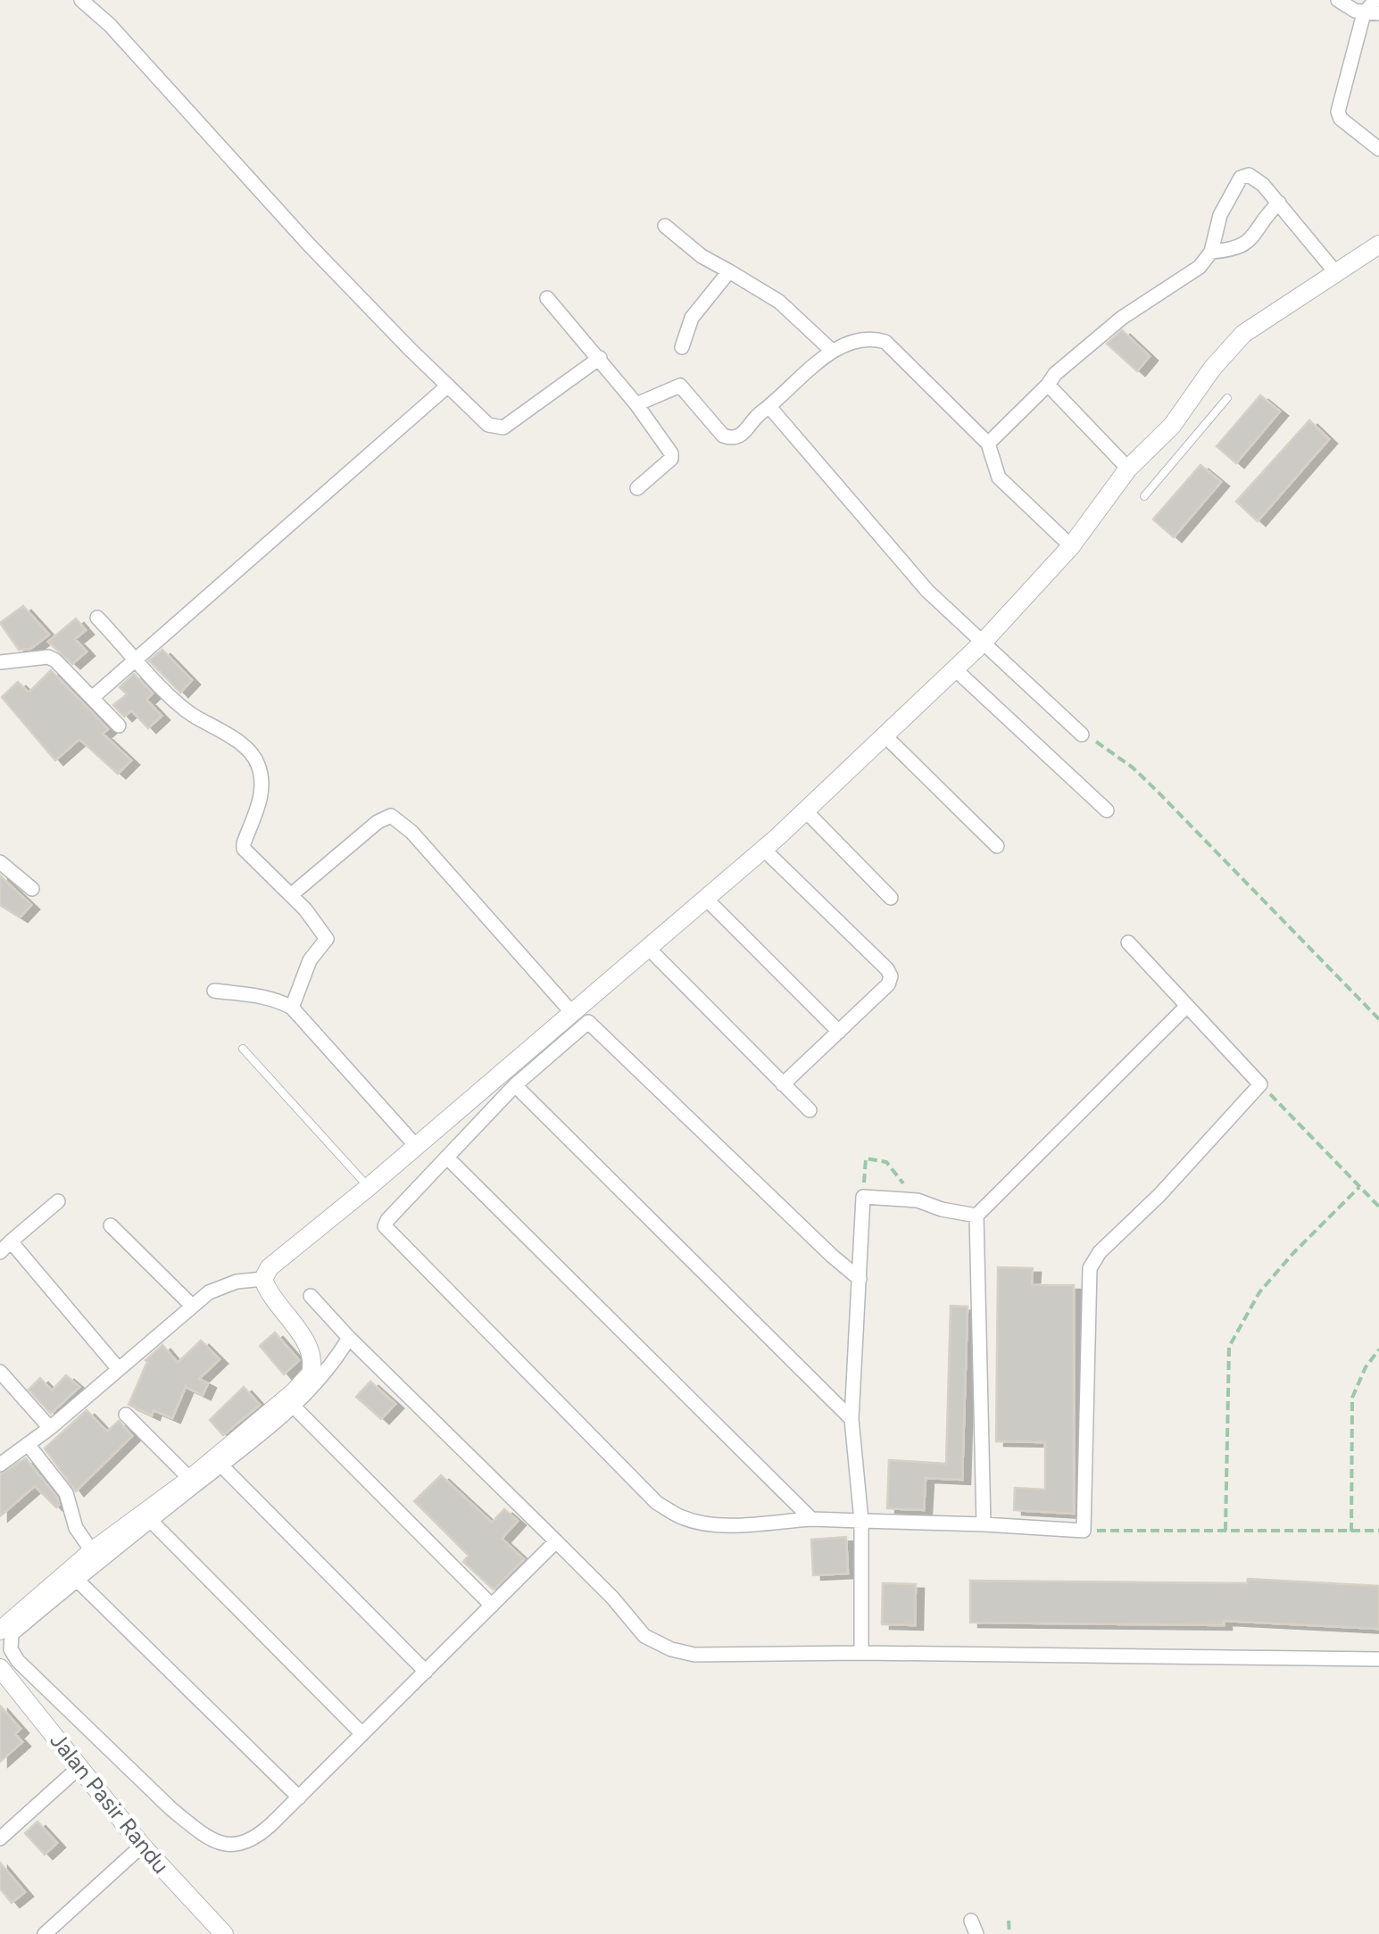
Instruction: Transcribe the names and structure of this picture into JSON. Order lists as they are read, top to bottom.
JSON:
{
  "streets": {
    "street": ["Jalan Pasir Randu"]
  }
}
